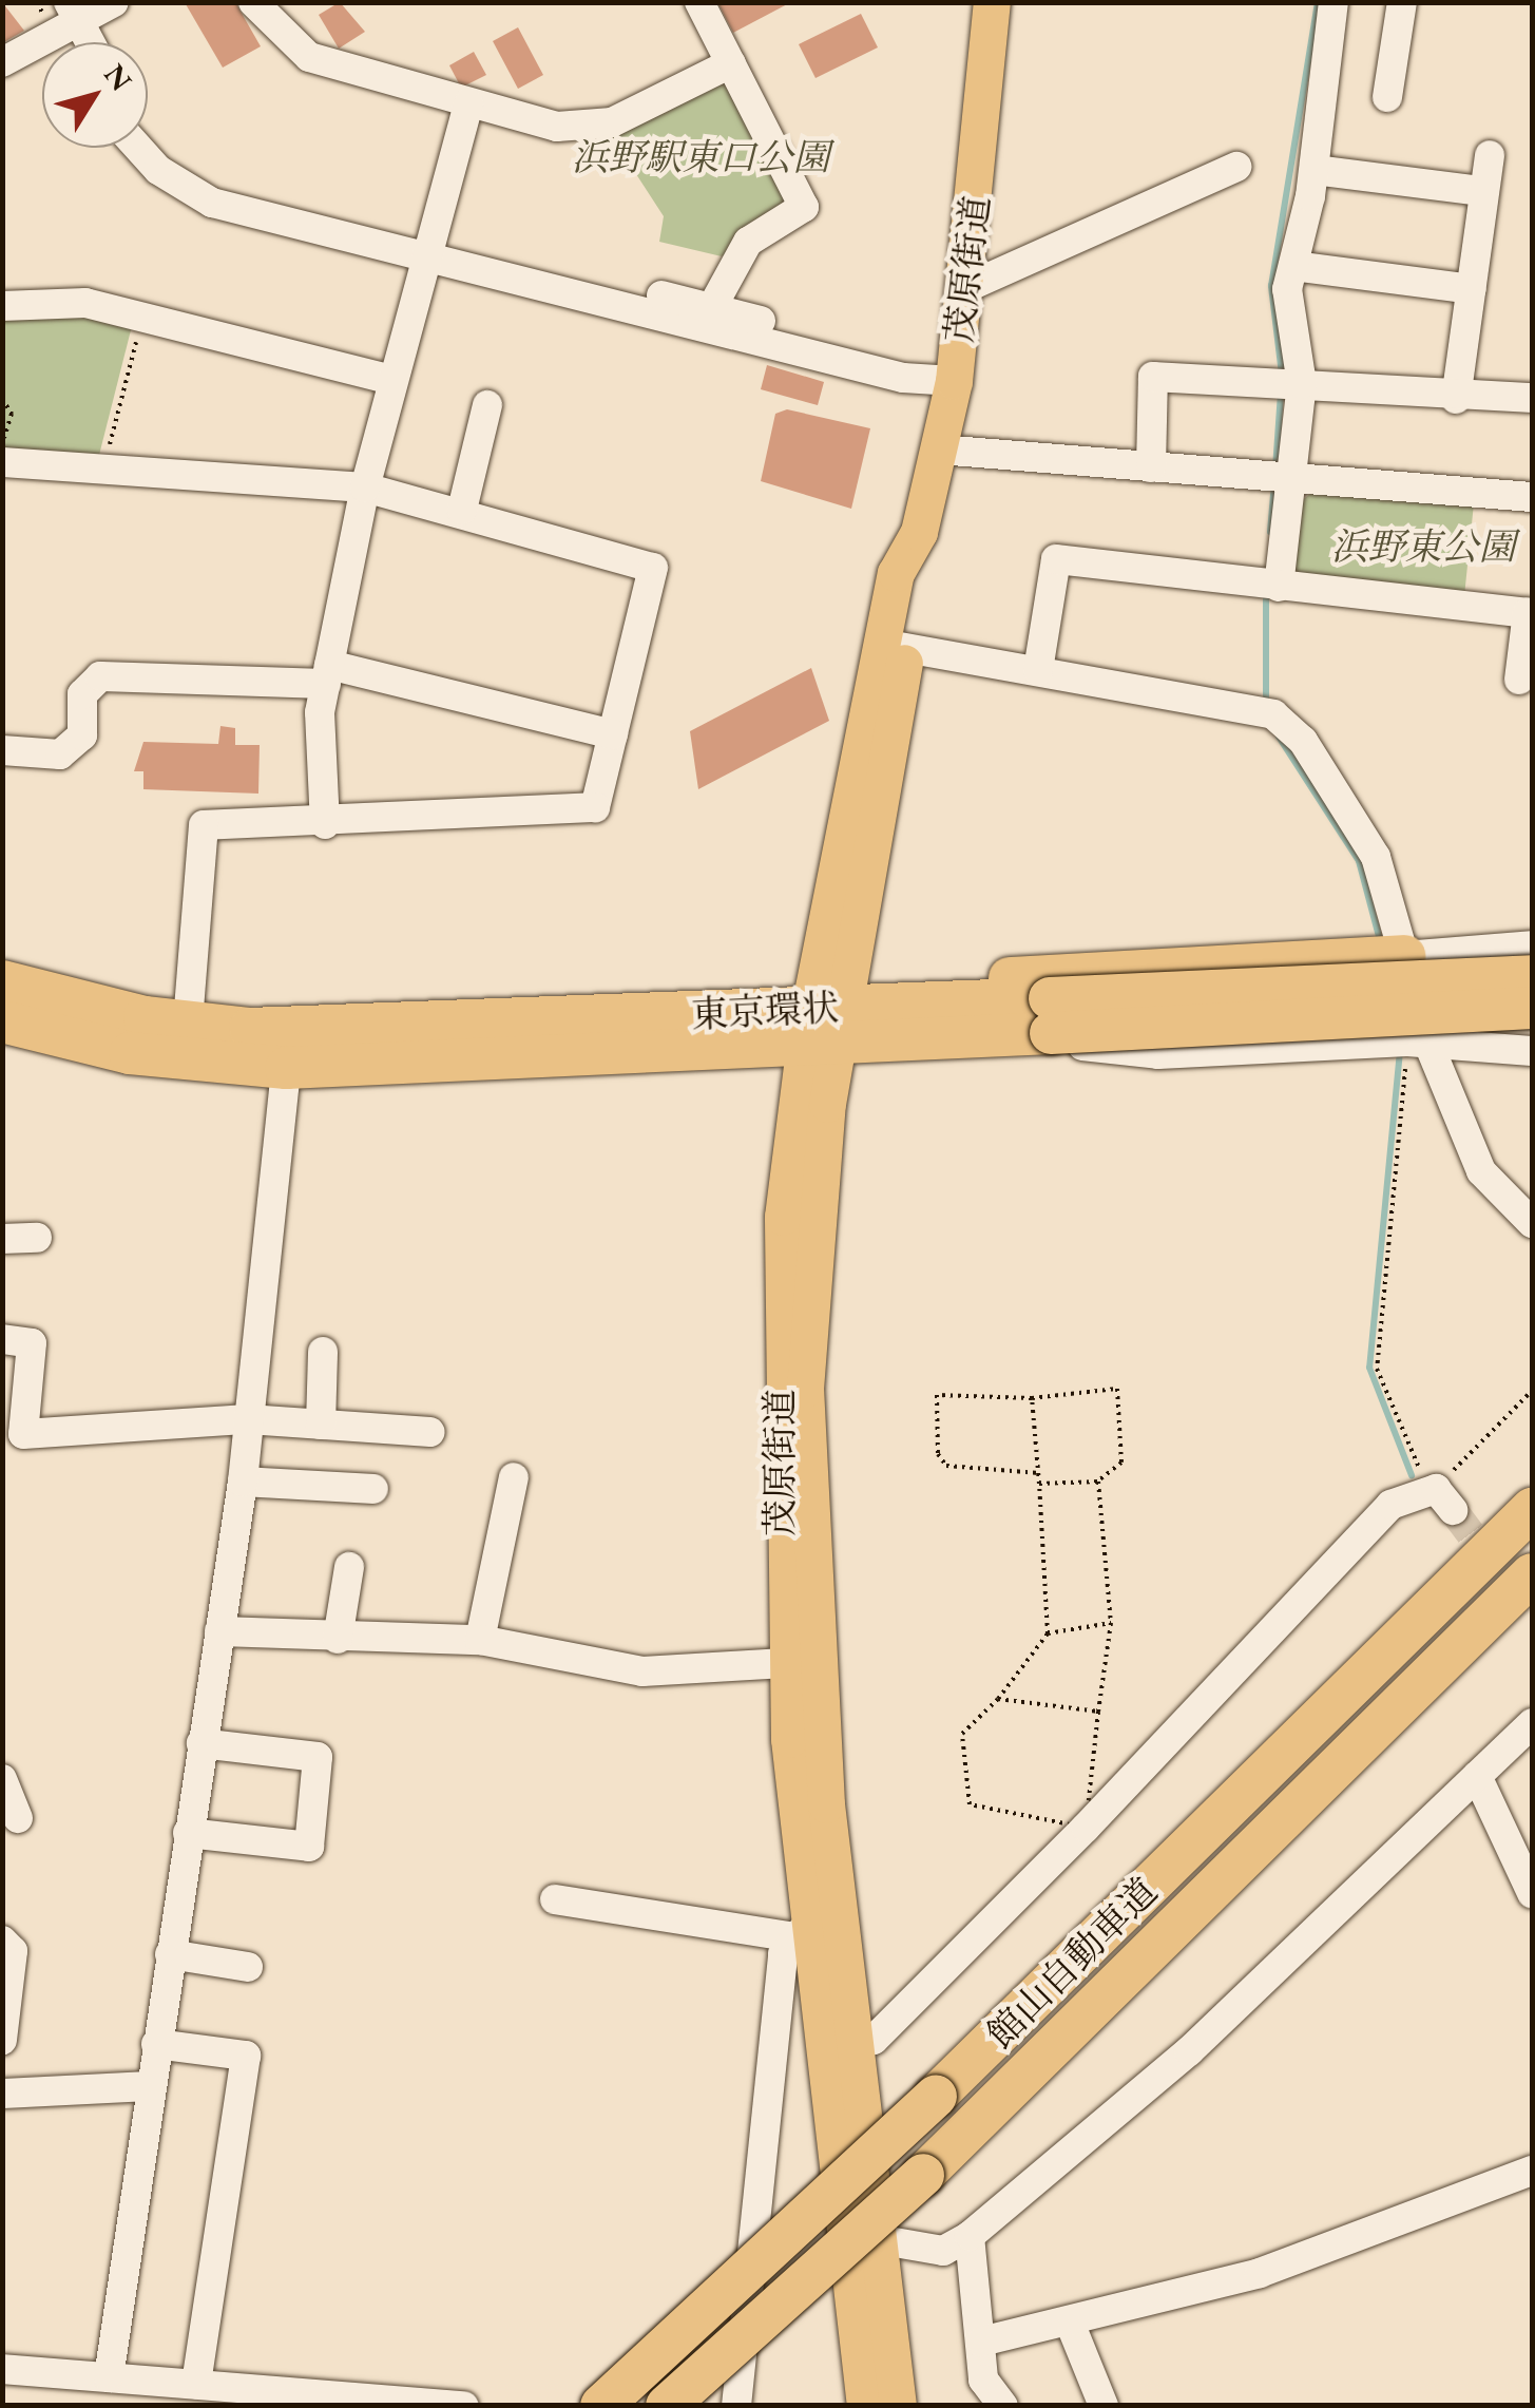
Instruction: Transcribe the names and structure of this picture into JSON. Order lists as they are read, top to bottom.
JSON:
{
  "streets": {
    "highway": ["東京環状", "館山自動車道"],
    "main road": ["茂原街道"]
  },
  "crossings": [
    ["茂原街道", "東京環状"]
  ],
  "parks": ["浜野駅東口公園", "浜野東公園"],
  "north": "top right"
}
